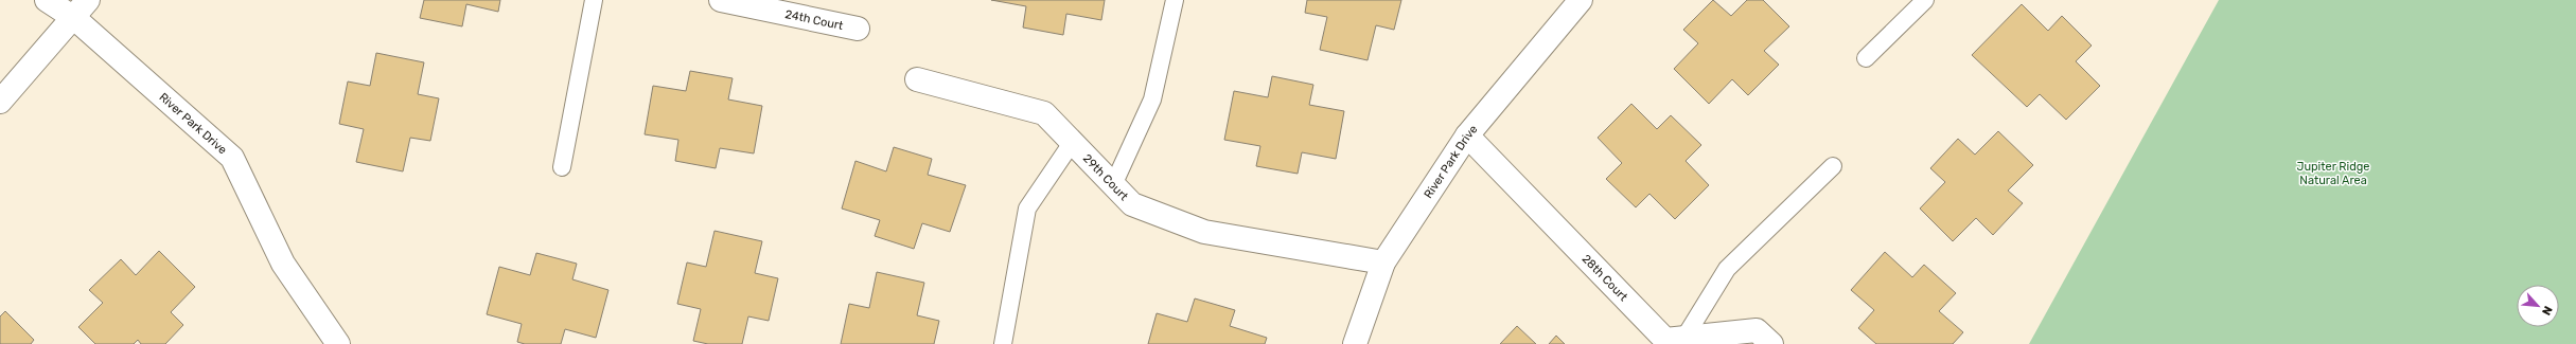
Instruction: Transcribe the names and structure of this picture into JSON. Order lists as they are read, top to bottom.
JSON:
{
  "streets": {
    "street": [
      "24th Court",
      "River Park Drive",
      "29th Court",
      "28th Court"
    ]
  },
  "crossings": [
    ["River Park Drive", "29th Court"],
    ["River Park Drive", "28th Court"]
  ],
  "parks": ["Jupiter Ridge Natural Area"],
  "north": "bottom right"
}
